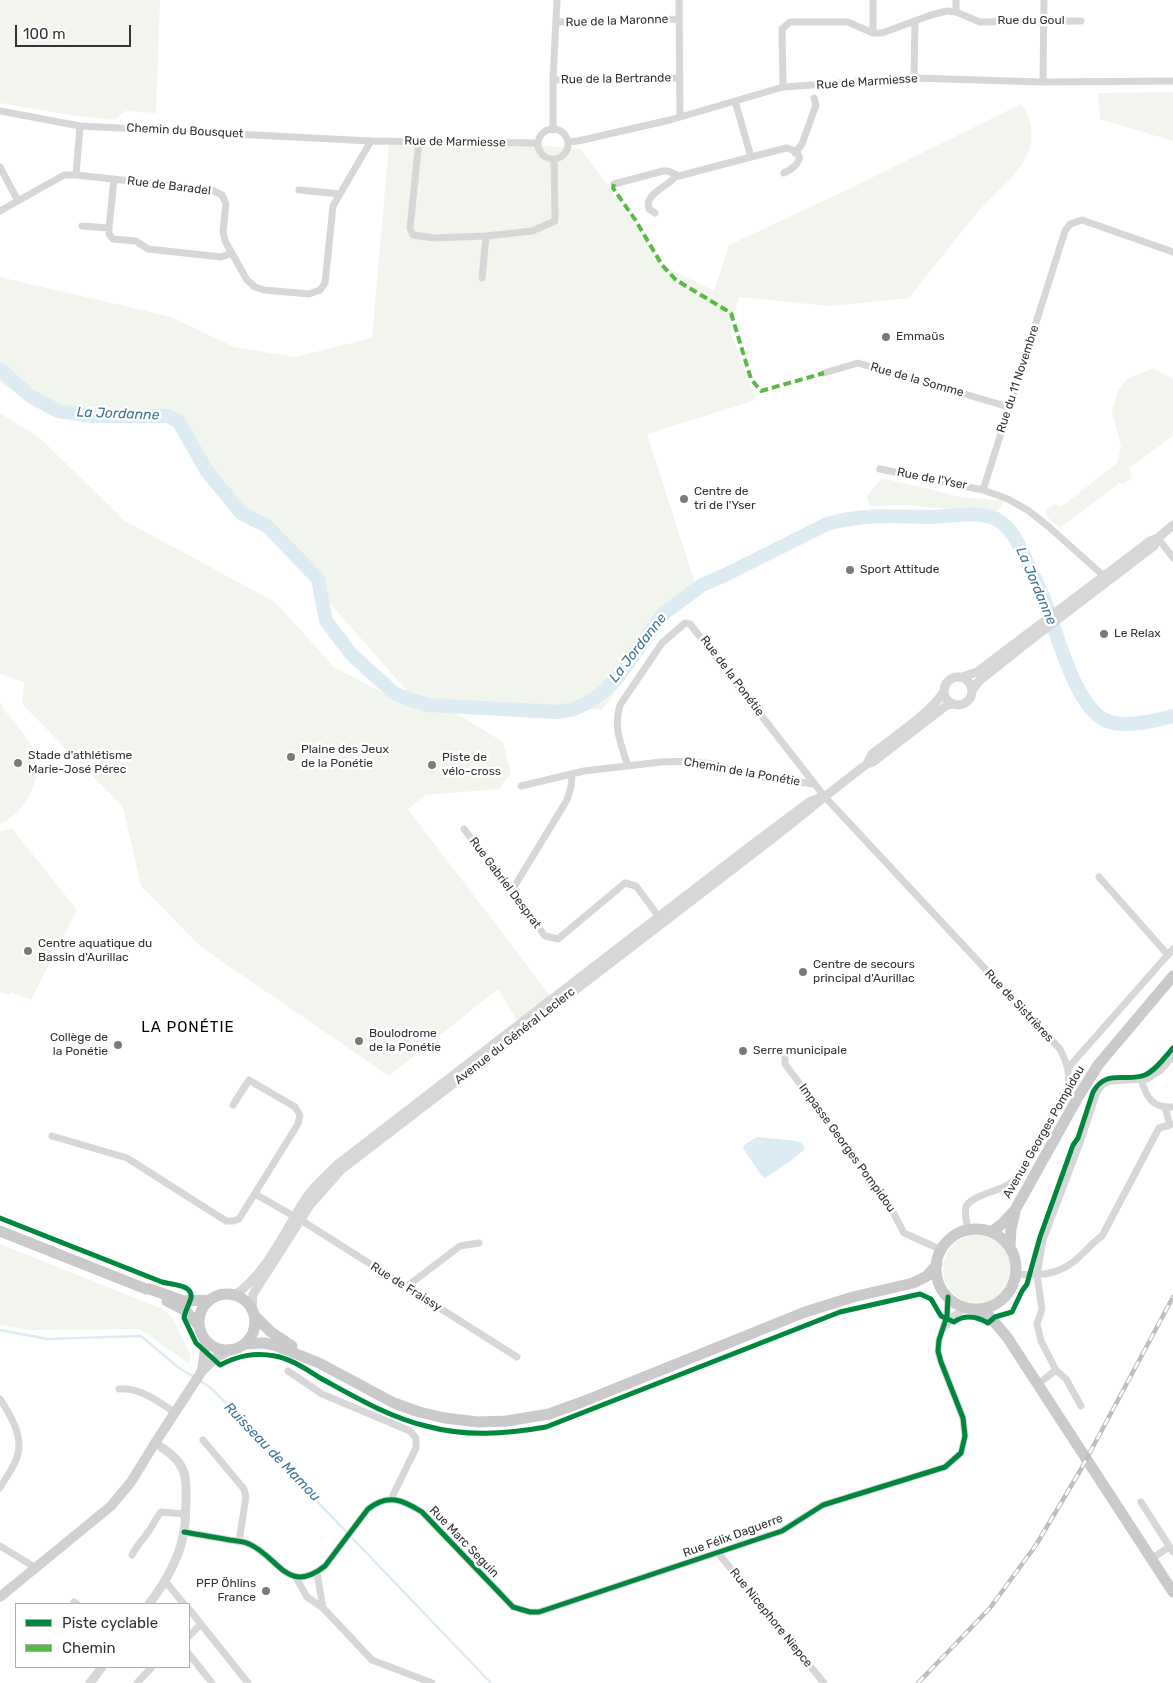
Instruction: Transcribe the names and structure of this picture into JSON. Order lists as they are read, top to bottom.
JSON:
{
  "streets": {
    "main road": ["Avenue Georges Pompidou"],
    "street": [
      "Rue de la Maronne",
      "Rue du Goul",
      "Rue de la Bertrande",
      "Rue de Marmiesse",
      "Chemin du Bousquet",
      "Rue de Baradel",
      "Rue du 11 Novembre",
      "Rue de la Somme",
      "Rue de l'Yser",
      "Rue de la Ponétie",
      "Chemin de la Ponétie",
      "Rue Gabriel Desprat",
      "Rue de Sistrières",
      "Avenue du Général Leclerc",
      "Impasse Georges Pompidou",
      "Rue de Fraissy",
      "Rue Félix Daguerre",
      "Rue Marc Seguin",
      "Rue Nicephore Niepce"
    ]
  },
  "crossings": [
    ["Rue de Marmiesse", "Chemin du Bousquet"],
    ["Rue de Marmiesse", "Rue de Baradel"],
    ["Chemin du Bousquet", "Rue de Baradel"],
    ["Rue du 11 Novembre", "Rue de la Somme"],
    ["Rue du 11 Novembre", "Rue de l'Yser"],
    ["Rue de la Ponétie", "Chemin de la Ponétie"],
    ["Rue de la Ponétie", "Rue de Sistrières"],
    ["Rue de la Ponétie", "Avenue du Général Leclerc"],
    ["Rue Gabriel Desprat", "Avenue du Général Leclerc"],
    ["Rue de Sistrières", "Avenue du Général Leclerc"],
    ["Rue de Sistrières", "Avenue Georges Pompidou"],
    ["Avenue du Général Leclerc", "Rue de Fraissy"],
    ["Impasse Georges Pompidou", "Rue Félix Daguerre"],
    ["Rue Félix Daguerre", "Rue Marc Seguin"],
    ["Rue Félix Daguerre", "Rue Nicephore Niepce"]
  ],
  "districts": ["LA PONÉTIE"],
  "water": ["La Jordanne", "Ruisseau de Mamou"],
  "places": [
    "Emmaüs",
    "Centre de tri de l'Yser",
    "Sport Attitude",
    "Le Relax",
    "Plaine des Jeux de la Ponétie",
    "Stade d'athlétisme Marie-José Pérec",
    "Piste de vélo-cross",
    "Centre aquatique du Bassin d'Aurillac",
    "Centre de secours principal d'Aurillac",
    "Boulodrome de la Ponétie",
    "Collège de la Ponétie",
    "Serre municipale",
    "PFP Öhlins France"
  ],
  "legend": ["Piste cyclable", "Chemin"],
  "scale_bar": "100 m"
}
